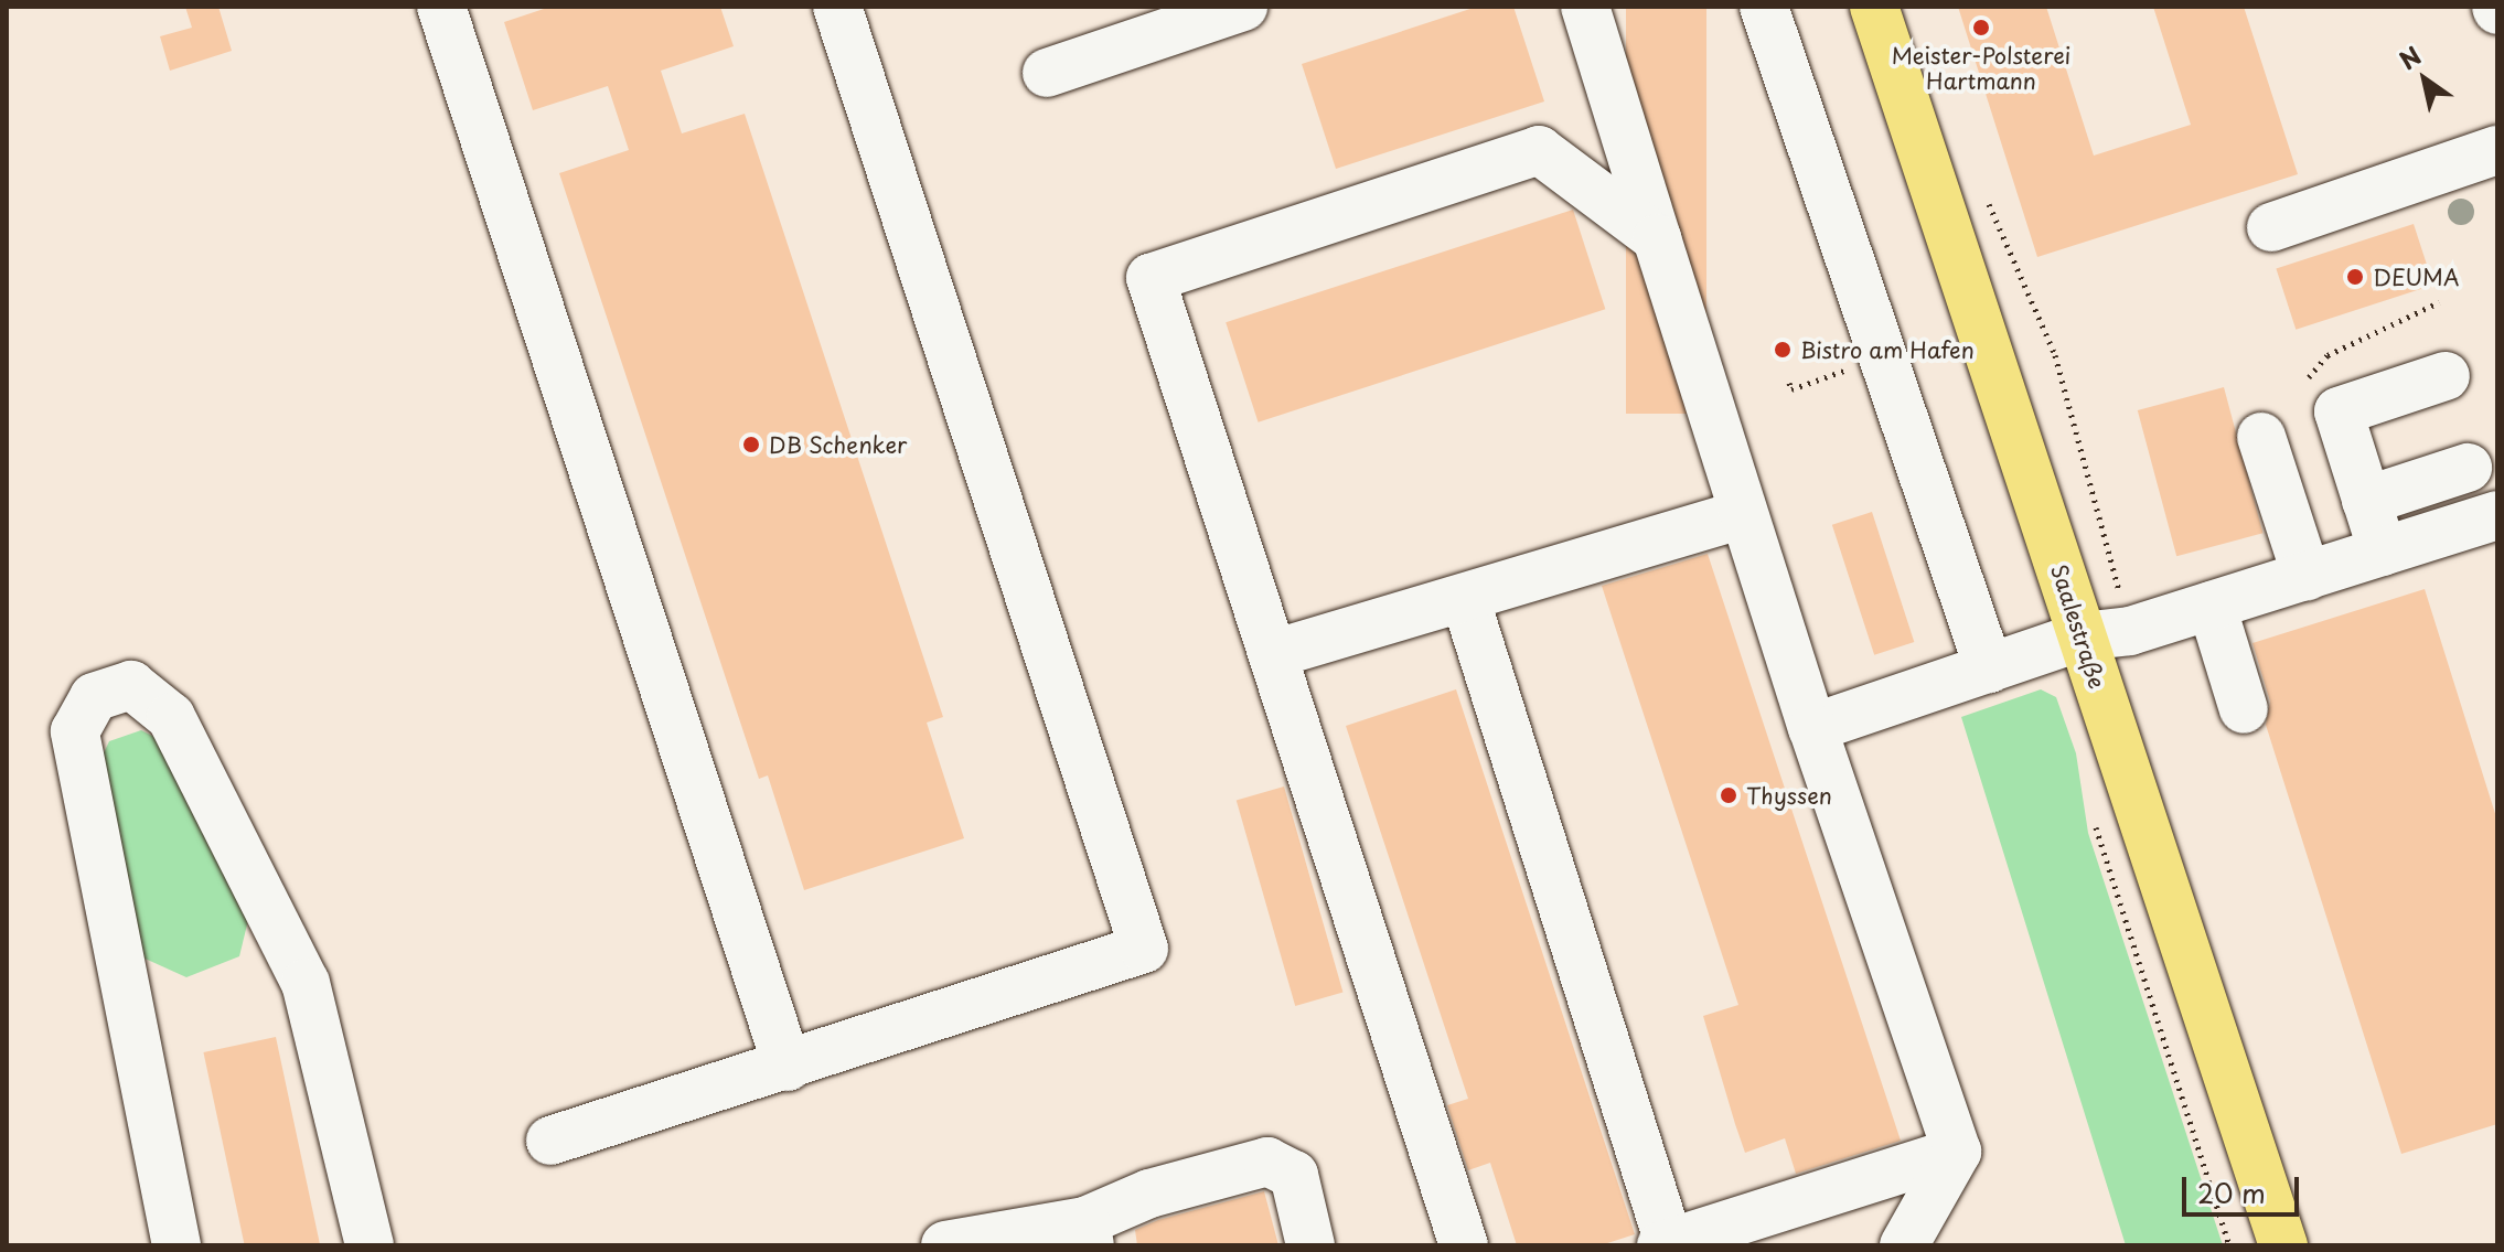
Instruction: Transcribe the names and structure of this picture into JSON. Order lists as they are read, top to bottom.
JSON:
{
  "streets": {
    "main road": ["Saalestraße"]
  },
  "places": [
    "Meister-Polsterei Hartmann",
    "DEUMA",
    "Bistro am Hafen",
    "DB Schenker",
    "Thyssen"
  ],
  "scale_bar": "20 m",
  "north": "top left"
}
